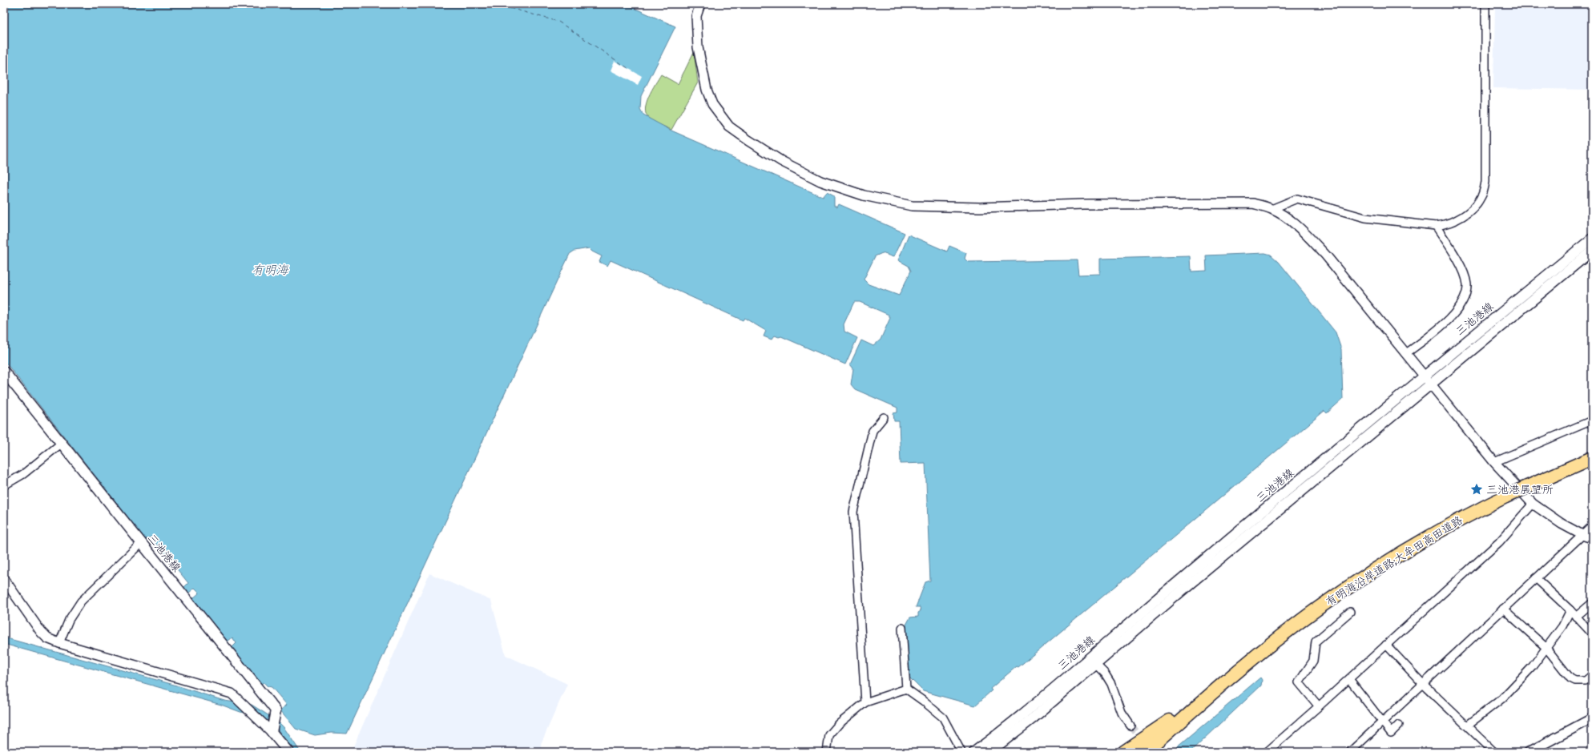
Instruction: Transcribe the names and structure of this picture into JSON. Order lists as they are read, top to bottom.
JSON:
{
  "streets": {
    "highway": ["有明海沿岸道路;大牟田高田道路"],
    "main road": ["三池港線"]
  },
  "water": ["有明海"],
  "places": {
    "place": ["三池港展望所"]
  }
}
